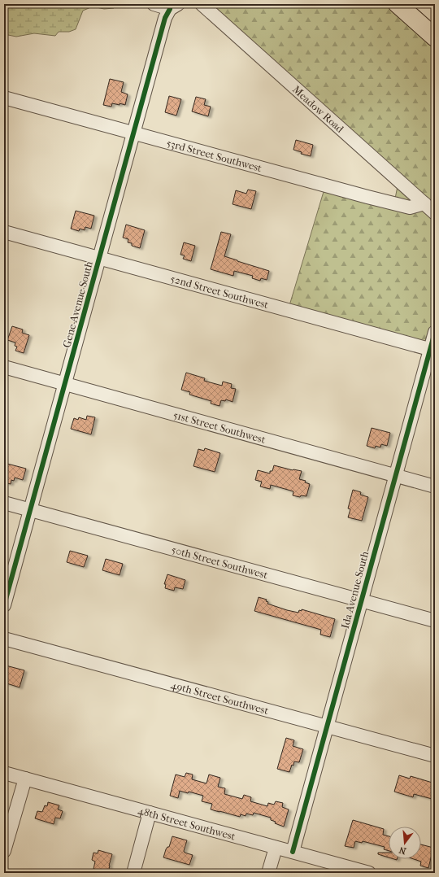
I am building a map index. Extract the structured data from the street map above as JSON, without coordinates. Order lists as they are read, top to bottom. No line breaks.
{"streets":{"street":["Meadow Road","53rd Street Southwest","52nd Street Southwest","Gene Avenue South","51st Street Southwest","50th Street Southwest","Ida Avenue South","49th Street Southwest","48th Street Southwest"]},"crossings":[["Meadow Road","53rd Street Southwest"],["53rd Street Southwest","Gene Avenue South"],["52nd Street Southwest","Gene Avenue South"],["52nd Street Southwest","Ida Avenue South"],["Gene Avenue South","51st Street Southwest"],["Gene Avenue South","50th Street Southwest"],["51st Street Southwest","Ida Avenue South"],["50th Street Southwest","Ida Avenue South"],["Ida Avenue South","49th Street Southwest"],["Ida Avenue South","48th Street Southwest"]],"north":"bottom"}
